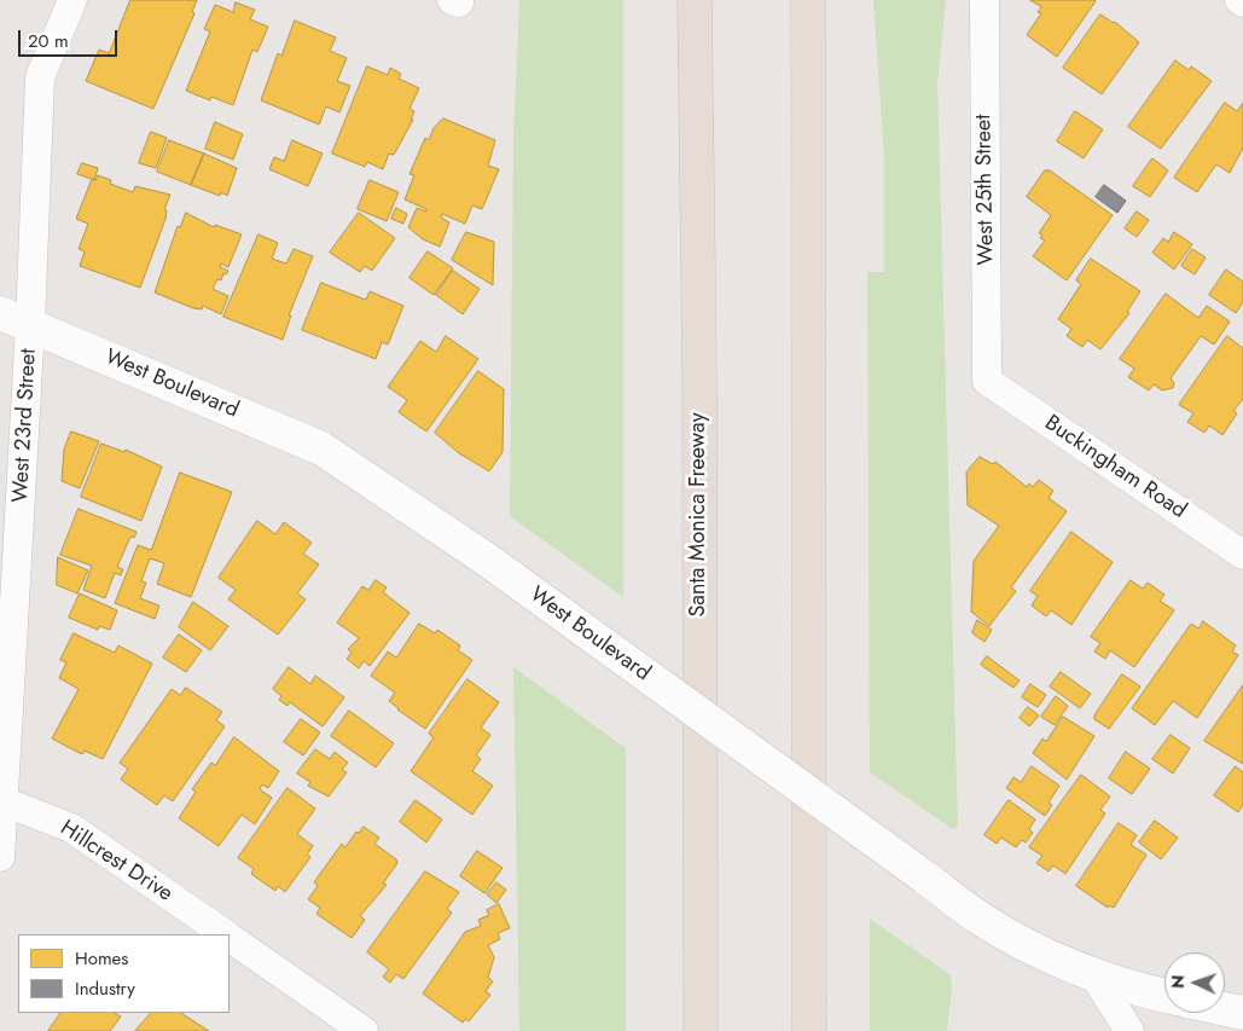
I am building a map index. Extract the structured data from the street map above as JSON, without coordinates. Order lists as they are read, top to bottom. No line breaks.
{"streets":{"highway":["Santa Monica Freeway"],"street":["West 25th Street","West Boulevard","West 23rd Street","Buckingham Road","Hillcrest Drive"]},"crossings":[["West 25th Street","Buckingham Road"],["West Boulevard","West 23rd Street"],["West 23rd Street","Hillcrest Drive"]],"legend":["Homes","Industry"],"scale_bar":"20 m","north":"left"}
